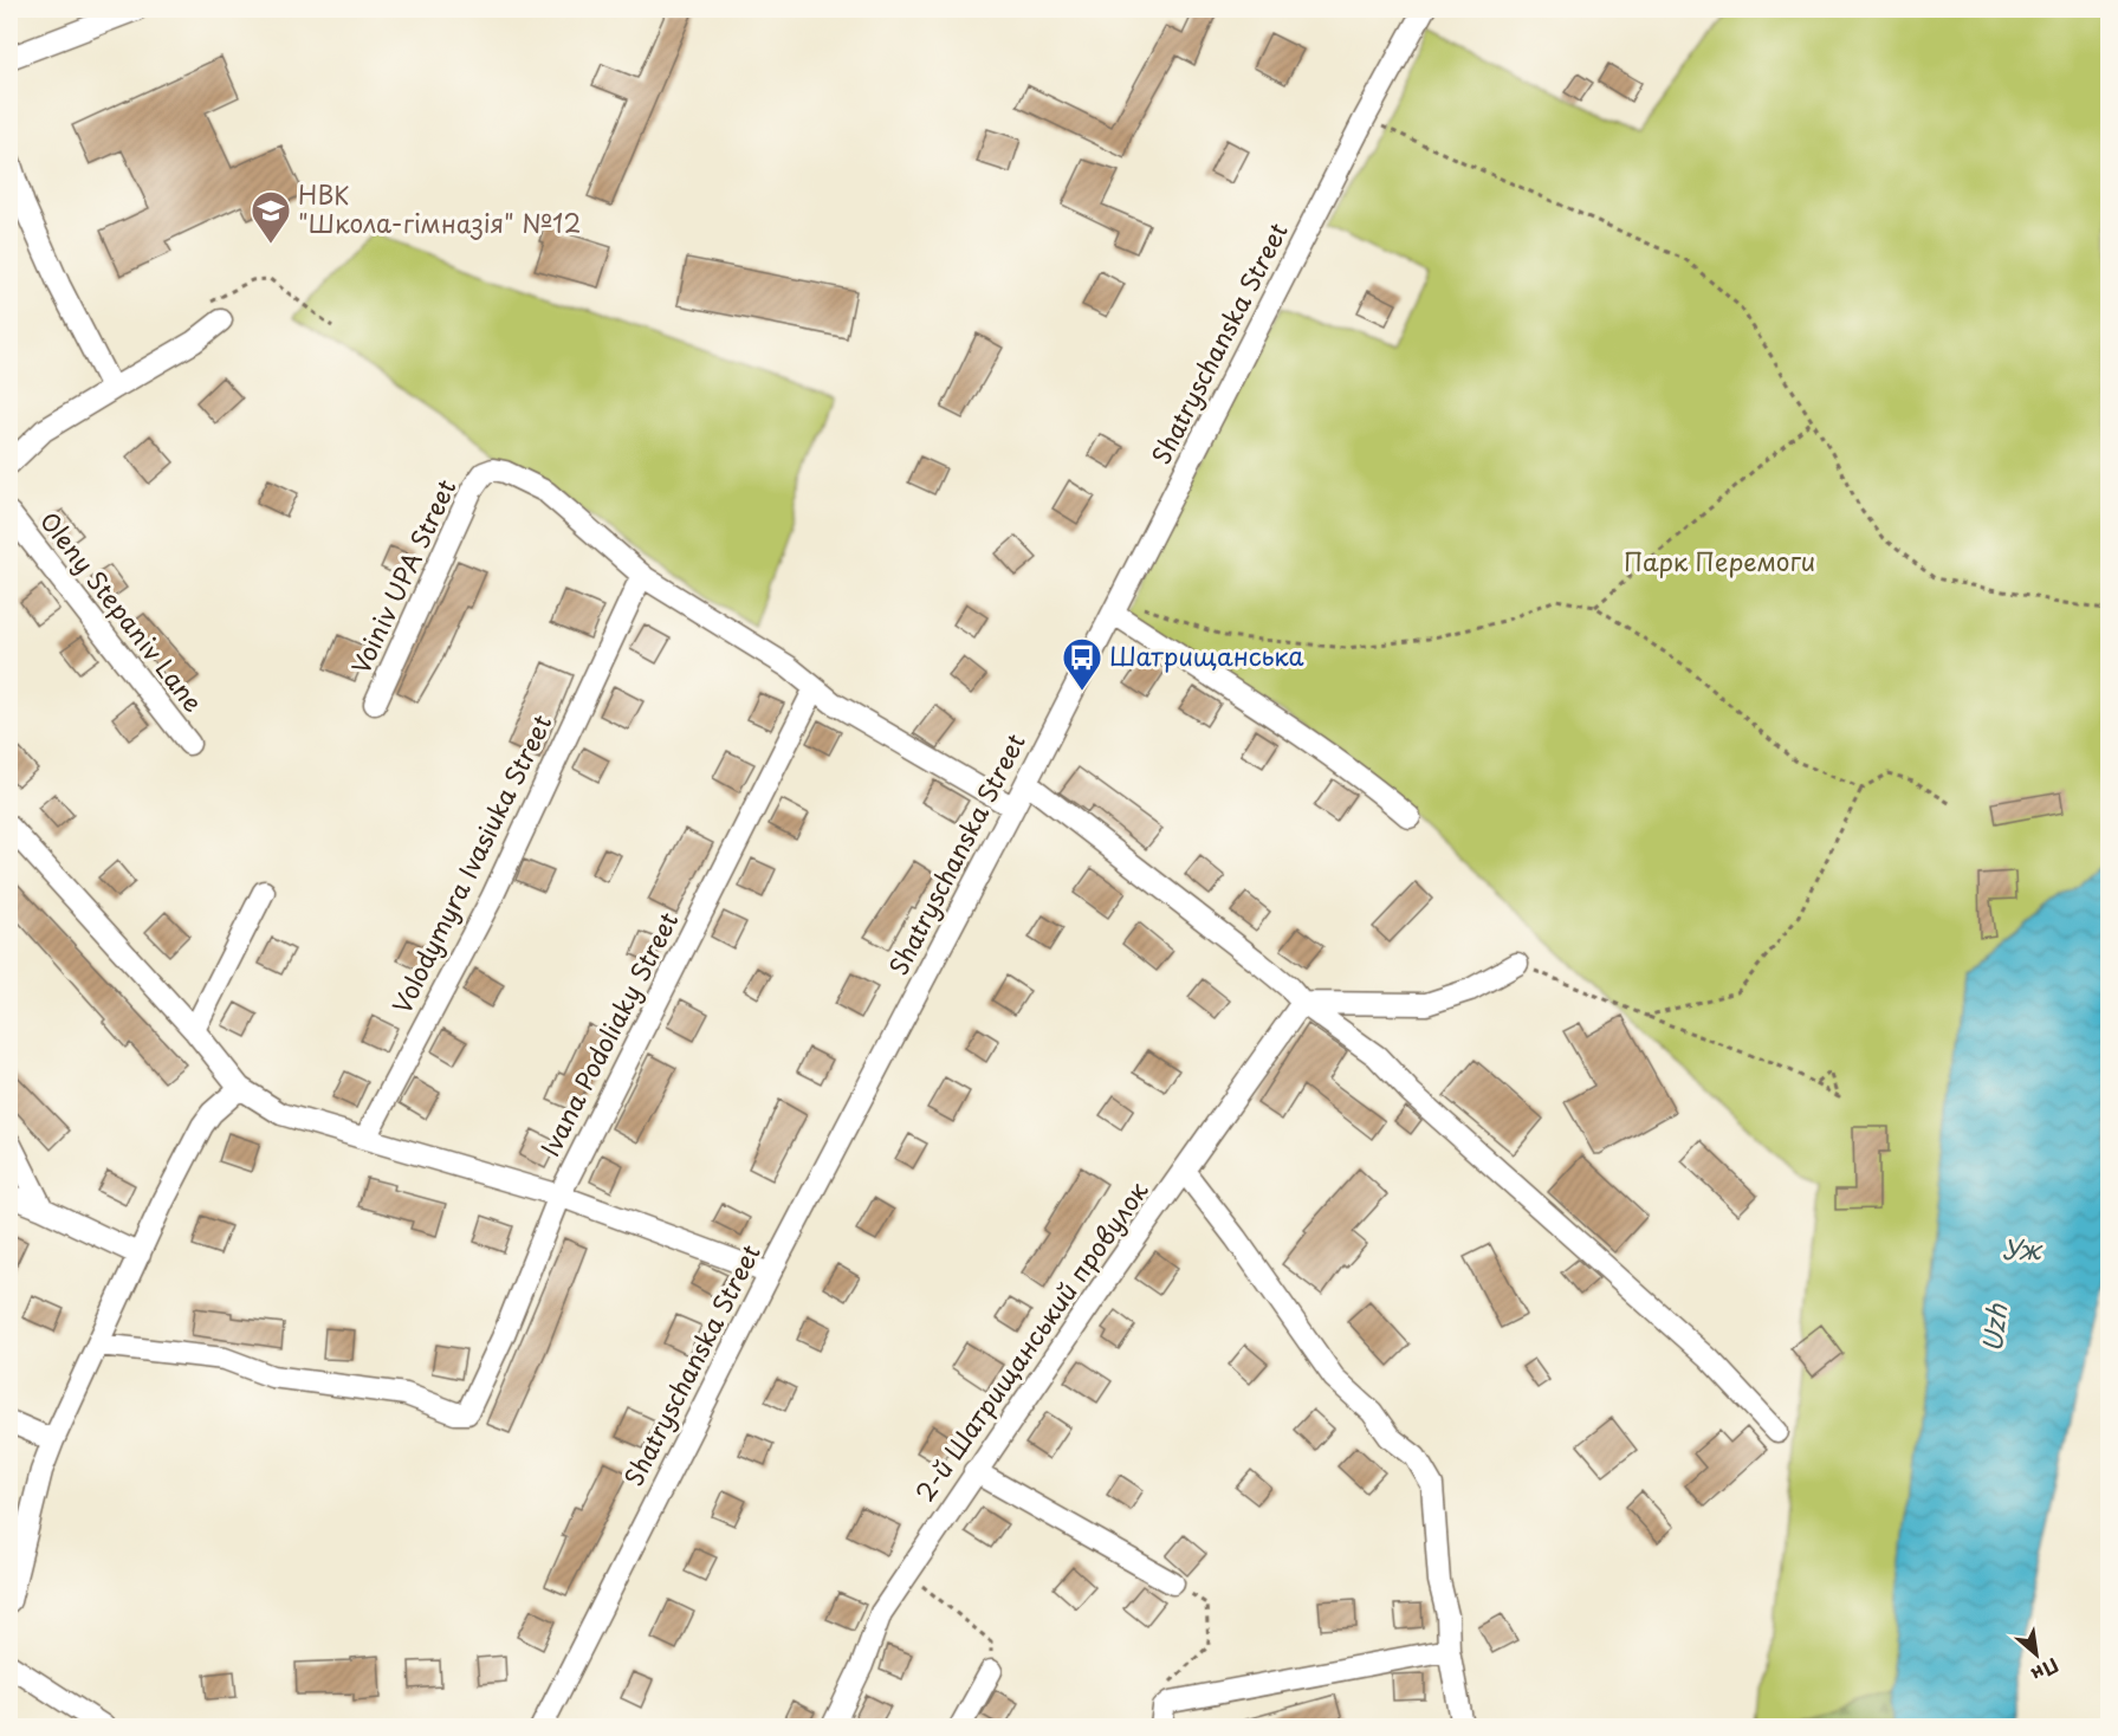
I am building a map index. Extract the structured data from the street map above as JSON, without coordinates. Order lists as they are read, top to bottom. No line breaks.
{"streets":{"street":["Shatryschanska Street","Voiniv UPA Street","Oleny Stepaniv Lane","Volodymyra Ivasiuka Street","Ivana Podoliaky Street","2-й Шатрищанський провулок"]},"crossings":[["Voiniv UPA Street","Volodymyra Ivasiuka Street"]],"water":["Уж","Uzh"],"parks":["Парк Перемоги"],"places":{"school or university":["НВК \"Школа-гімназія\" №12"],"bus stop":["Шатрищанська"]},"north":"bottom right"}
